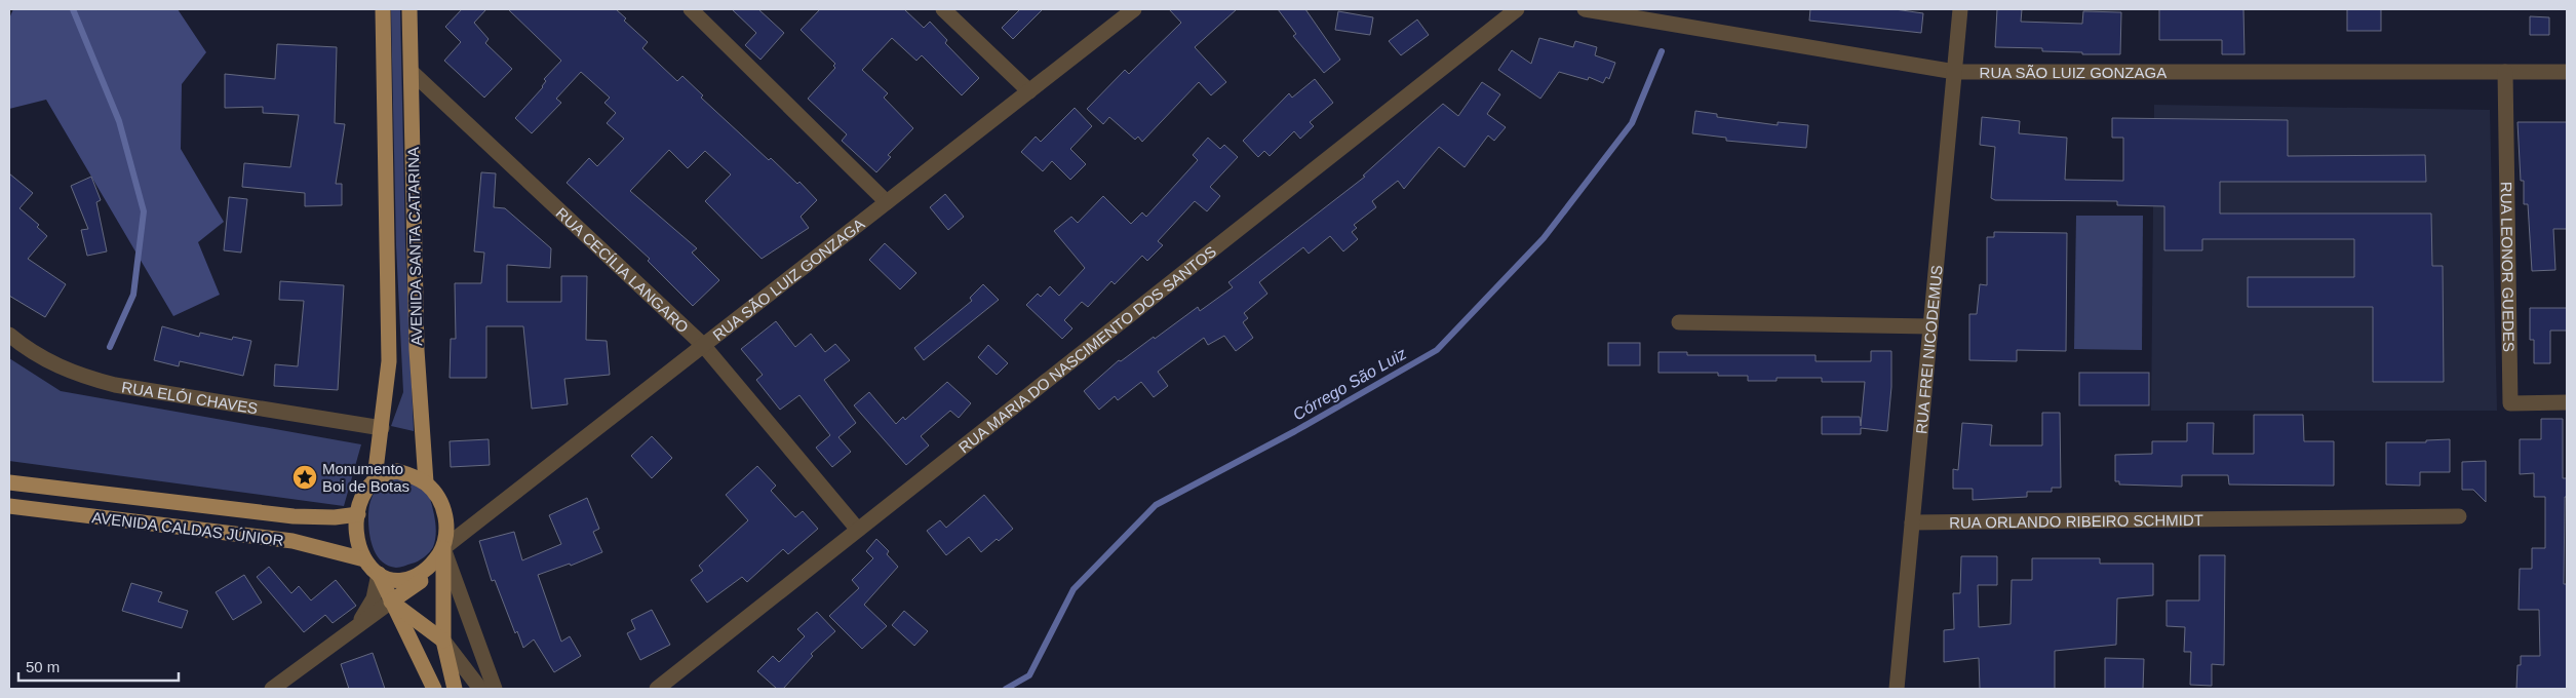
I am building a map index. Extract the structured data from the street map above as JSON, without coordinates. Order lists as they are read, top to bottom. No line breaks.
{"streets":{"main road":["AVENIDA SANTA CATARINA","AVENIDA CALDAS JÚNIOR"],"street":["RUA SÃO LUIZ GONZAGA","RUA LEONOR GUEDES","RUA CECÍLIA LANGARO","RUA MARIA DO NASCIMENTO DOS SANTOS","RUA FREI NICODEMUS","RUA ELÓI CHAVES","RUA ORLANDO RIBEIRO SCHMIDT"]},"crossings":[["RUA SÃO LUIZ GONZAGA","AVENIDA SANTA CATARINA"],["RUA SÃO LUIZ GONZAGA","RUA LEONOR GUEDES"],["RUA SÃO LUIZ GONZAGA","RUA CECÍLIA LANGARO"],["RUA SÃO LUIZ GONZAGA","RUA FREI NICODEMUS"],["RUA SÃO LUIZ GONZAGA","AVENIDA CALDAS JÚNIOR"],["AVENIDA SANTA CATARINA","RUA CECÍLIA LANGARO"],["AVENIDA SANTA CATARINA","RUA ELÓI CHAVES"],["AVENIDA SANTA CATARINA","AVENIDA CALDAS JÚNIOR"],["RUA CECÍLIA LANGARO","RUA MARIA DO NASCIMENTO DOS SANTOS"],["RUA FREI NICODEMUS","RUA ORLANDO RIBEIRO SCHMIDT"]],"water":["Córrego São Luiz"],"places":{"place":["Monumento Boi de Botas"]},"scale_bar":"50 m"}
